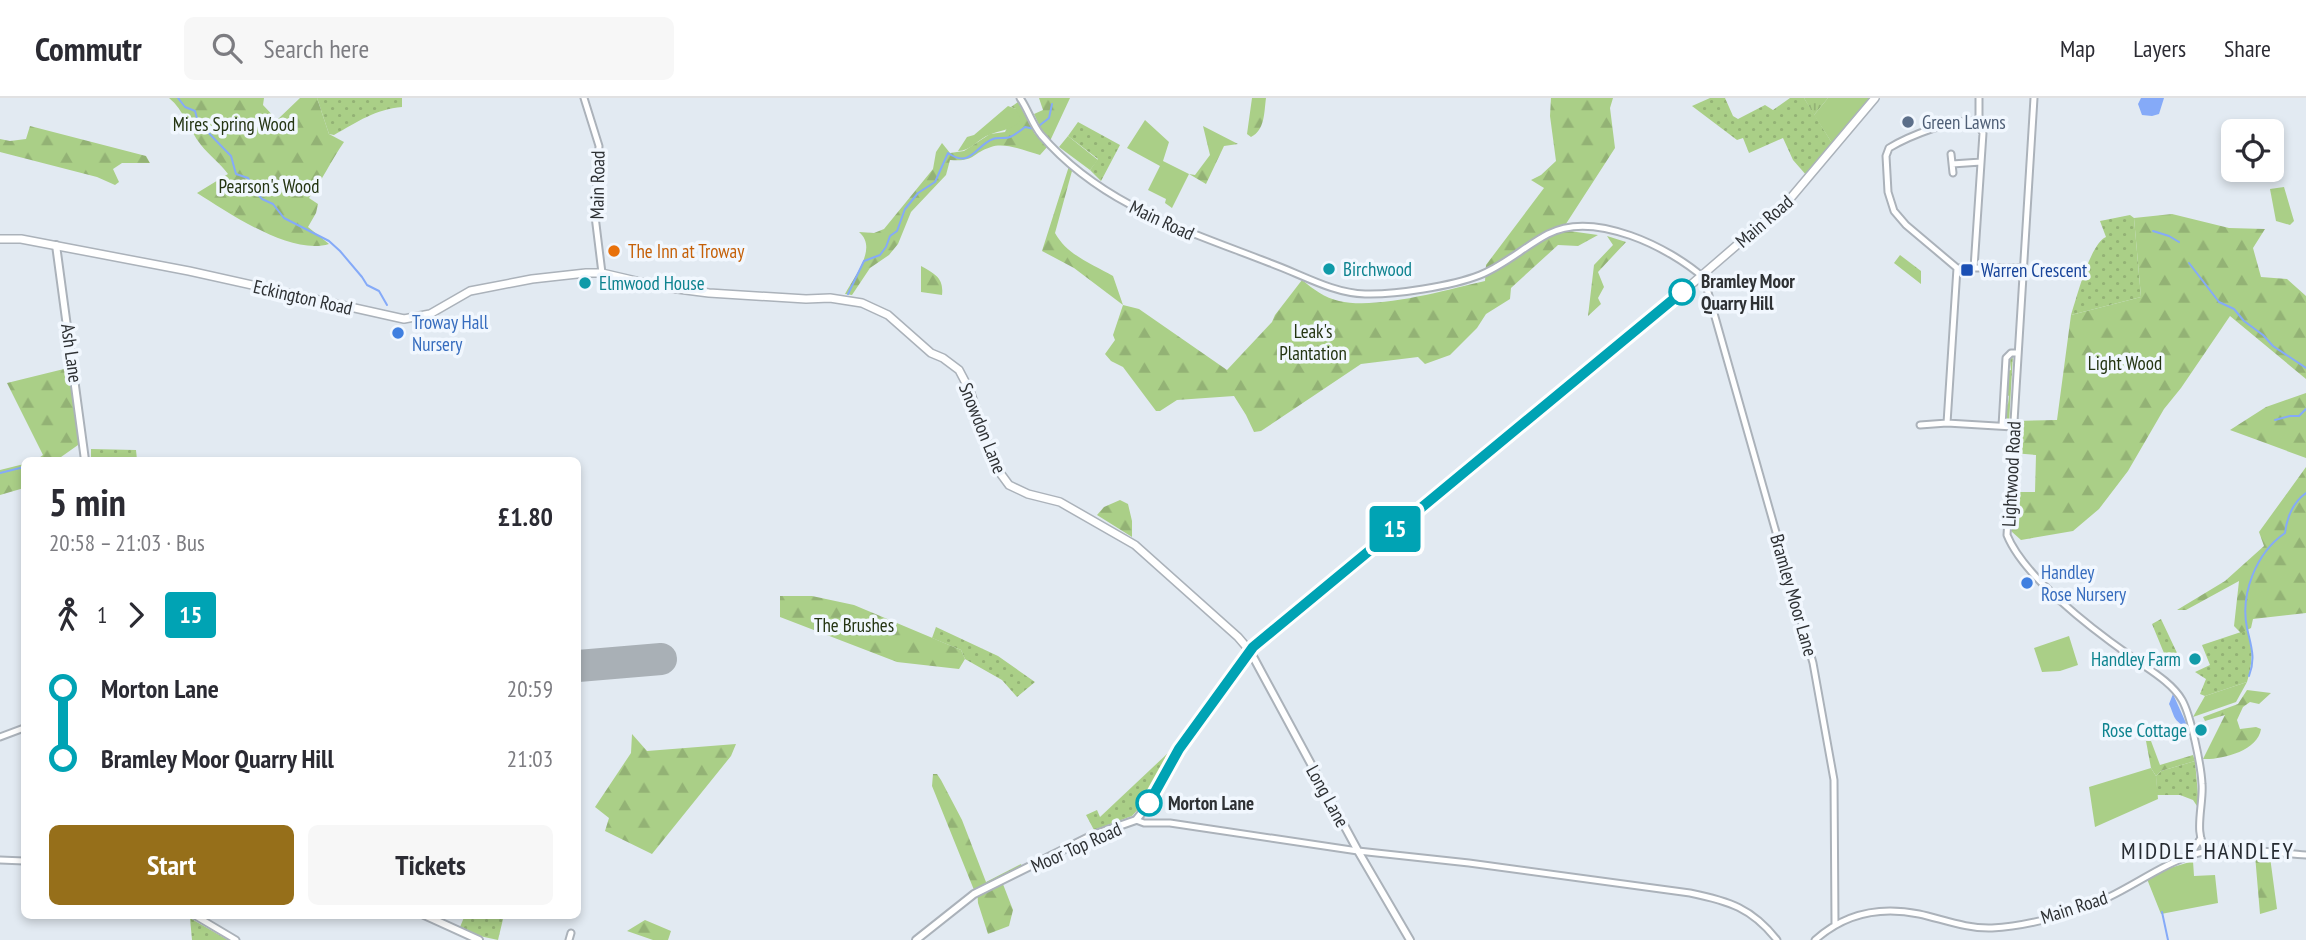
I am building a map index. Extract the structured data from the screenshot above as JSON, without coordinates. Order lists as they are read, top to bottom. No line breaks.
{"streets":{"main road":["Main Road","Eckington Road","Snowdon Lane"],"street":["Ash Lane","Lightwood Road","Bramley Moor Lane","Long Lane","Moor Top Road"]},"crossings":[["Main Road","Eckington Road"],["Main Road","Snowdon Lane"],["Main Road","Lightwood Road"],["Main Road","Bramley Moor Lane"],["Main Road","Long Lane"],["Main Road","Moor Top Road"],["Eckington Road","Ash Lane"],["Eckington Road","Snowdon Lane"],["Snowdon Lane","Long Lane"],["Snowdon Lane","Moor Top Road"],["Long Lane","Moor Top Road"]],"districts":["MIDDLE HANDLEY"],"parks":["Mires Spring Wood","Pearson's Wood","Leak's Plantation","Light Wood","The Brushes"],"places":{"other":["Green Lawns","The Inn at Troway","Birchwood","Elmwood House","Bramley Moor Quarry Hill","Troway Hall Nursery","Handley Rose Nursery","Handley Farm","Rose Cottage","Morton Lane"],"transit":["Warren Crescent"]},"lines":["bus line 15"],"page":{"header":"Commutr","search":"Search here","nav":["Map","Layers","Share"],"on_map":"15","heading":["5 min","20:58 – 21:03 · Bus","£1.80"],"legs":["1","15"],"list":[{"name":"Morton Lane","value":"20:59"},{"name":"Bramley Moor Quarry Hill","value":"21:03"}],"buttons":["Start","Tickets"]}}
